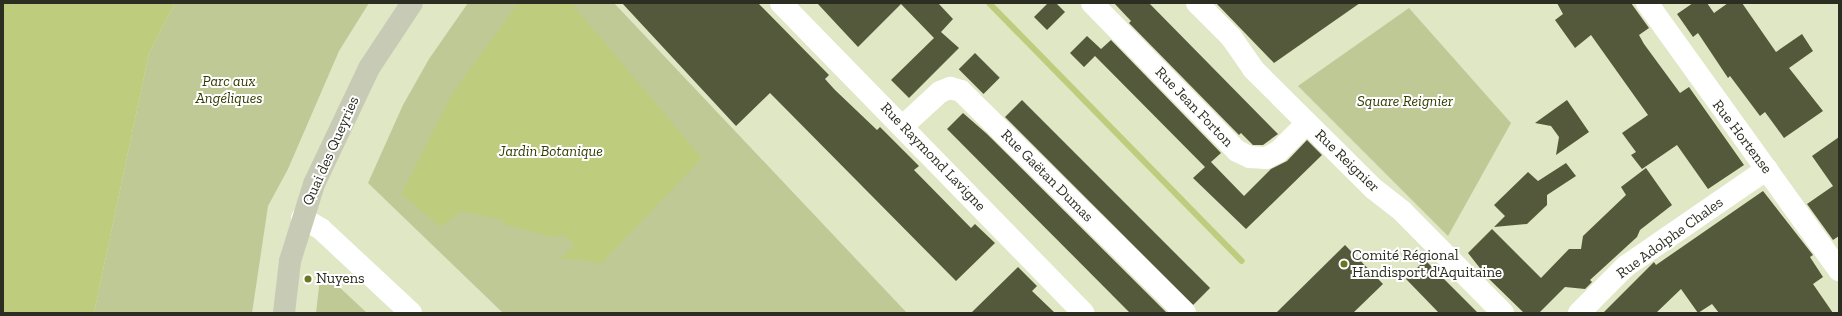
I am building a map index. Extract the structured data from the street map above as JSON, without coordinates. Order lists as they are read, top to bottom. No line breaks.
{"streets":{"main road":["Quai des Queyries"],"street":["Rue Jean Forton","Rue Hortense","Rue Raymond Lavigne","Rue Reignier","Rue Gaëtan Dumas","Rue Adolphe Chales"]},"crossings":[["Rue Jean Forton","Rue Reignier"],["Rue Hortense","Rue Adolphe Chales"],["Rue Raymond Lavigne","Rue Gaëtan Dumas"]],"parks":["Parc aux Angéliques","Square Reignier","Jardin Botanique"],"places":["Comité Régional Handisport d'Aquitaine","Nuyens"]}
